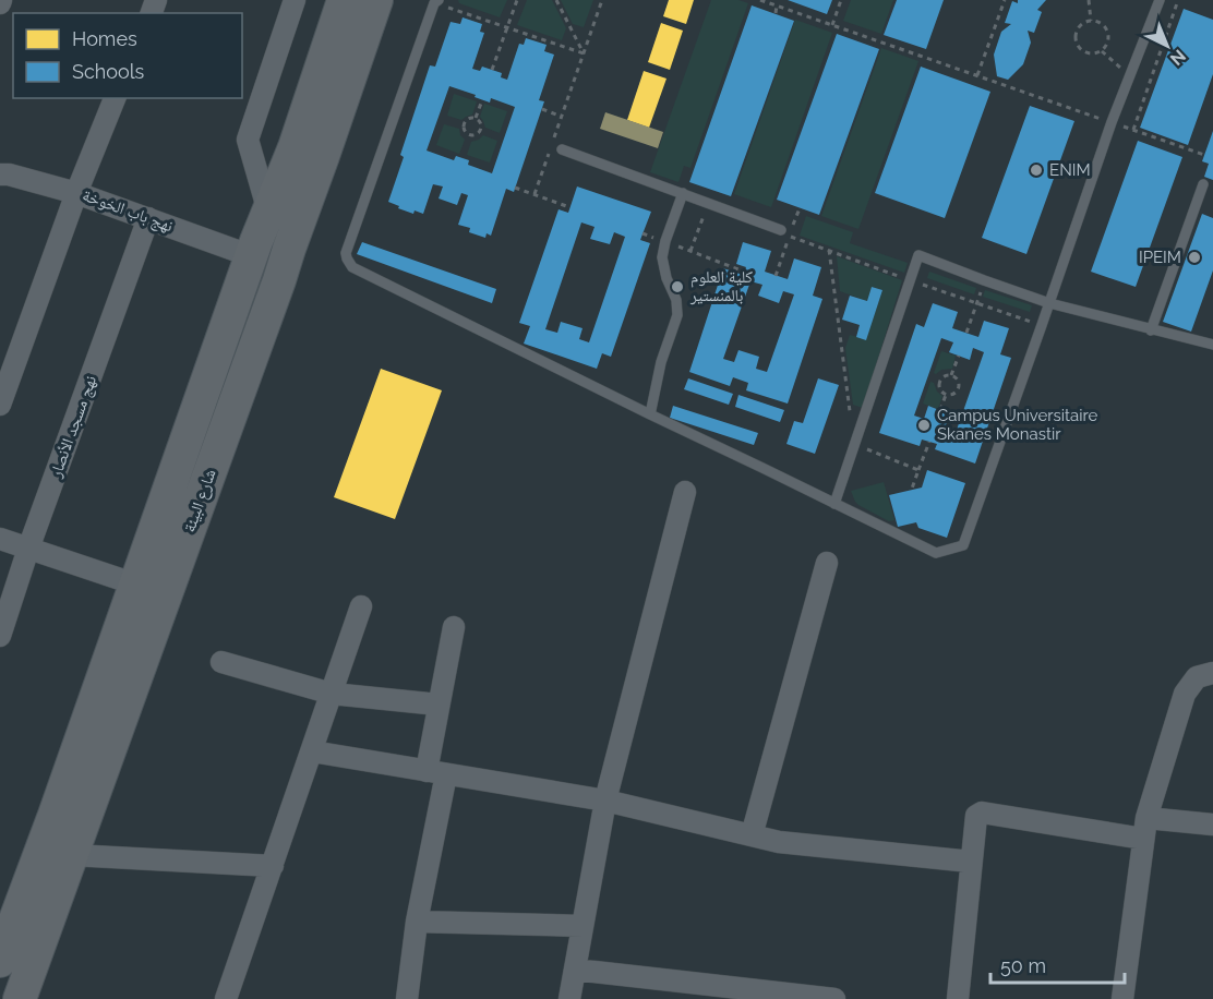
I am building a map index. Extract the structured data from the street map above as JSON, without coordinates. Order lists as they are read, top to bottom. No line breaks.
{"streets":{"main road":["شارع البيئة"],"street":["نهج باب الخوخة","نهج مسجد الأنصار"]},"crossings":[["نهج باب الخوخة","نهج مسجد الأنصار"],["نهج باب الخوخة","شارع البيئة"]],"places":["ENIM","IPEIM","كلية العلوم بالمنستير","Campus Universitaire Skanes Monastir"],"legend":["Homes","Schools"],"scale_bar":"50 m","north":"bottom right"}
